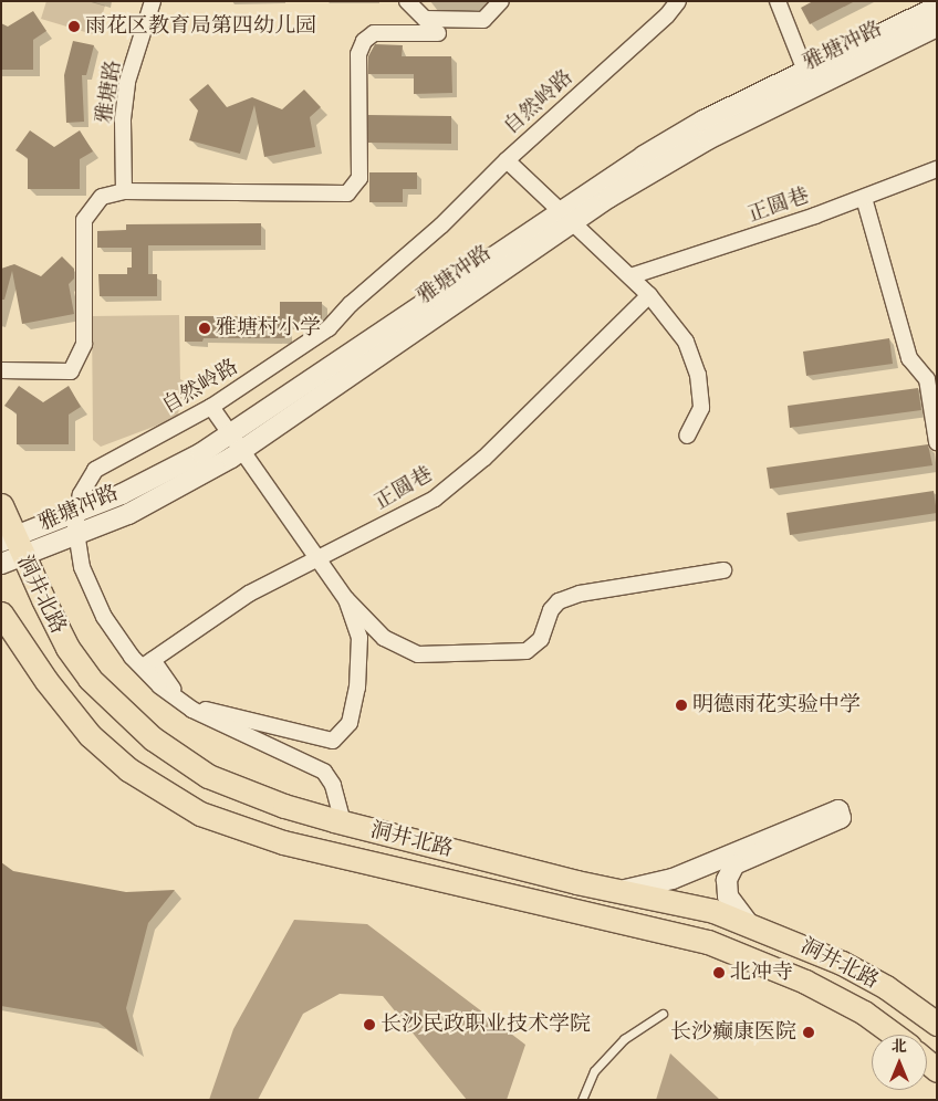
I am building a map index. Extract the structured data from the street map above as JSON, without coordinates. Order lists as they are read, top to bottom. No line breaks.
{"streets":{"main road":["洞井北路"],"street":["雅塘冲路","雅塘路","自然岭路","正圆巷"]},"crossings":[["雅塘冲路","自然岭路"],["雅塘冲路","洞井北路"],["自然岭路","正圆巷"],["自然岭路","洞井北路"]],"places":["雨花区教育局第四幼儿园","雅塘村小学","明德雨花实验中学","北冲寺","长沙民政职业技术学院","长沙癫康医院"],"north":"top"}
